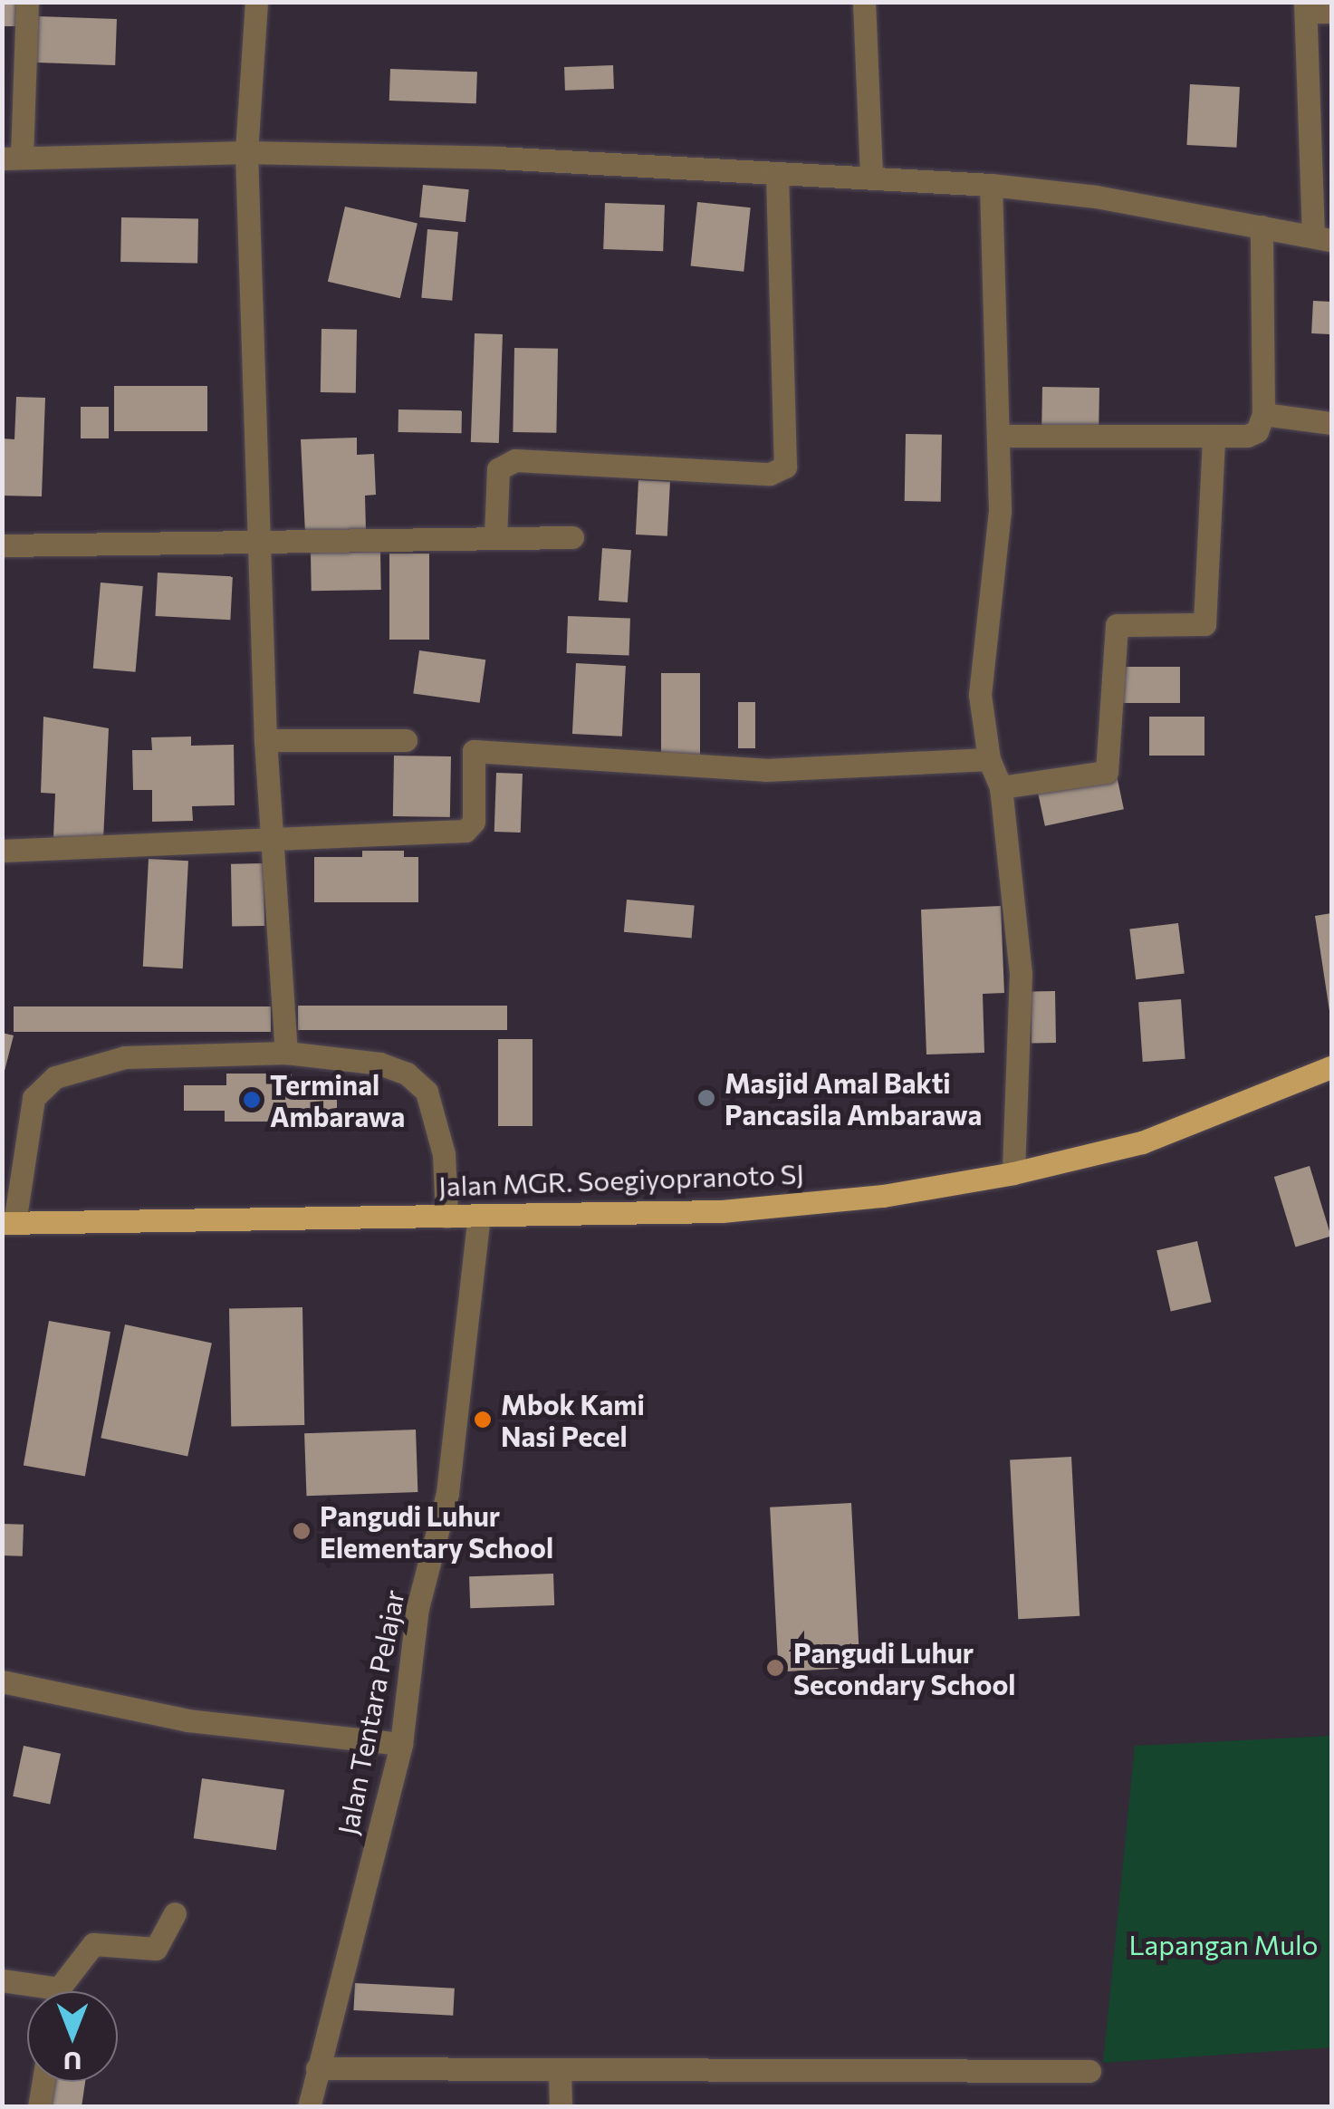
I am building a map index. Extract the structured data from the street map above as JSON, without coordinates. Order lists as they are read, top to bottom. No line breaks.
{"streets":{"main road":["Jalan MGR. Soegiyopranoto SJ"],"street":["Jalan Tentara Pelajar"]},"crossings":[["Jalan MGR. Soegiyopranoto SJ","Jalan Tentara Pelajar"]],"parks":["Lapangan Mulo"],"places":["Masjid Amal Bakti Pancasila Ambarawa","Terminal Ambarawa","Mbok Kami Nasi Pecel","Pangudi Luhur Elementary School","Pangudi Luhur Secondary School"],"north":"bottom"}
